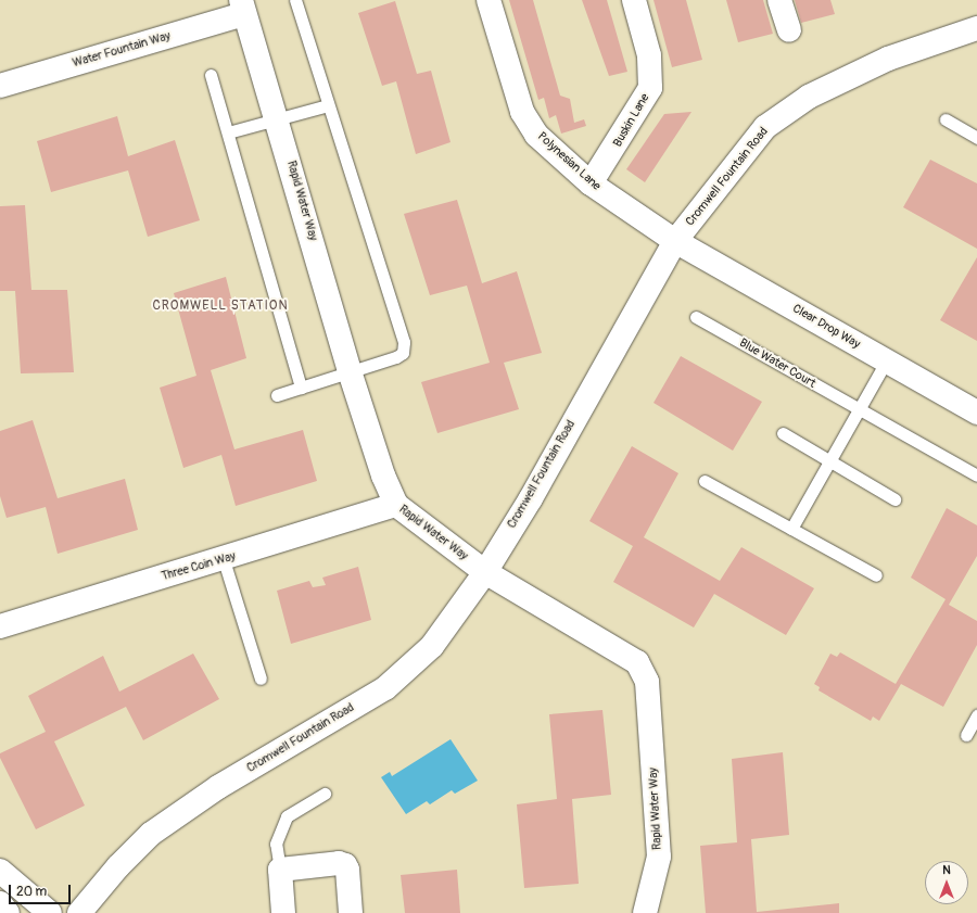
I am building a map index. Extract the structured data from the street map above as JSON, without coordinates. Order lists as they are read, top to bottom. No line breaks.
{"streets":{"street":["Water Fountain Way","Buskin Lane","Polynesian Lane","Cromwell Fountain Road","Rapid Water Way","Clear Drop Way","Three Coin Way"],"lane":["Blue Water Court"]},"crossings":[["Water Fountain Way","Rapid Water Way"],["Buskin Lane","Polynesian Lane"],["Polynesian Lane","Cromwell Fountain Road"],["Polynesian Lane","Clear Drop Way"],["Cromwell Fountain Road","Rapid Water Way"],["Cromwell Fountain Road","Clear Drop Way"],["Rapid Water Way","Three Coin Way"]],"districts":["CROMWELL STATION"],"scale_bar":"20 m","north":"top"}
